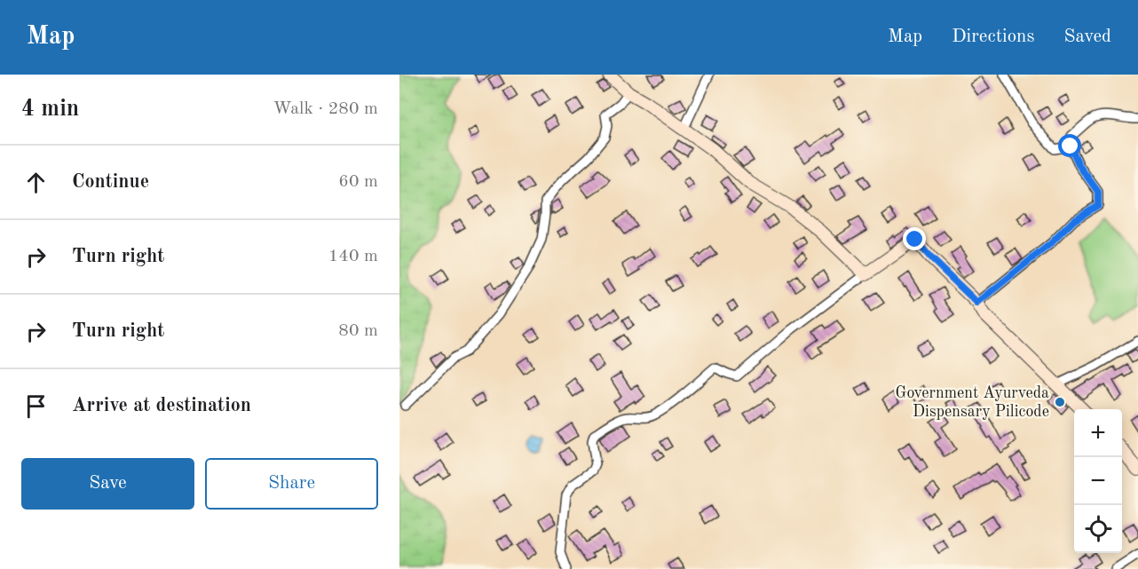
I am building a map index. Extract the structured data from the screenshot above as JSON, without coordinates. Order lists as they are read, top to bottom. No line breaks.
{"places":["Government Ayurveda Dispensary Pilicode"],"page":{"header":"Map","nav":["Map","Directions","Saved"],"heading":["4 min","Walk · 280 m"],"list":[["Continue","60 m"],["Turn right","140 m"],["Turn right","80 m"],"Arrive at destination"],"map_buttons":["+","−"],"buttons":["Save","Share"]}}
